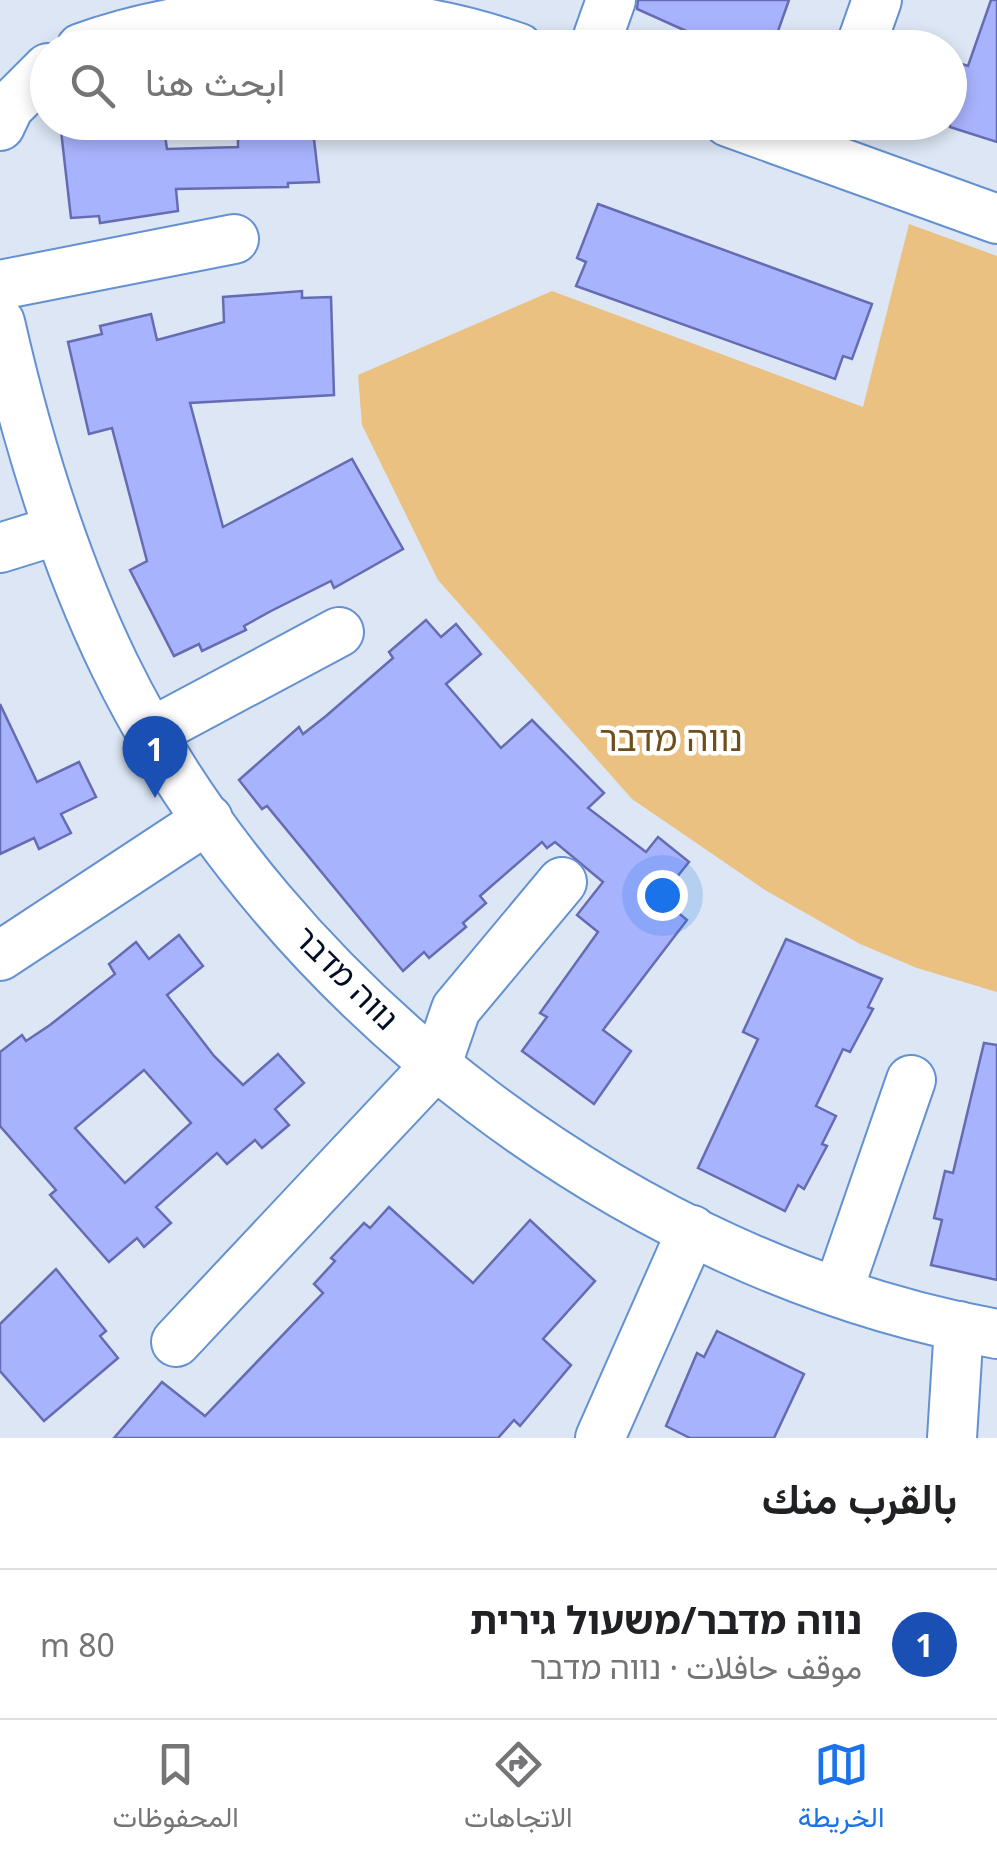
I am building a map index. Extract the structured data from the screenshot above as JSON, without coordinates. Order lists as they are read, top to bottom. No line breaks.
{"streets":{"street":["נווה מדבר"]},"districts":["נווה מדבר"],"page":{"search":"ابحث هنا","pins":"1","heading":"بالقرب منك","list":[{"mark":"1","name":"נווה מדבר/משעול גירית","note":"موقف حافلات · נווה מדבר","value":"80 m"}],"nav":["الخريطة","الاتجاهات","المحفوظات"]}}
